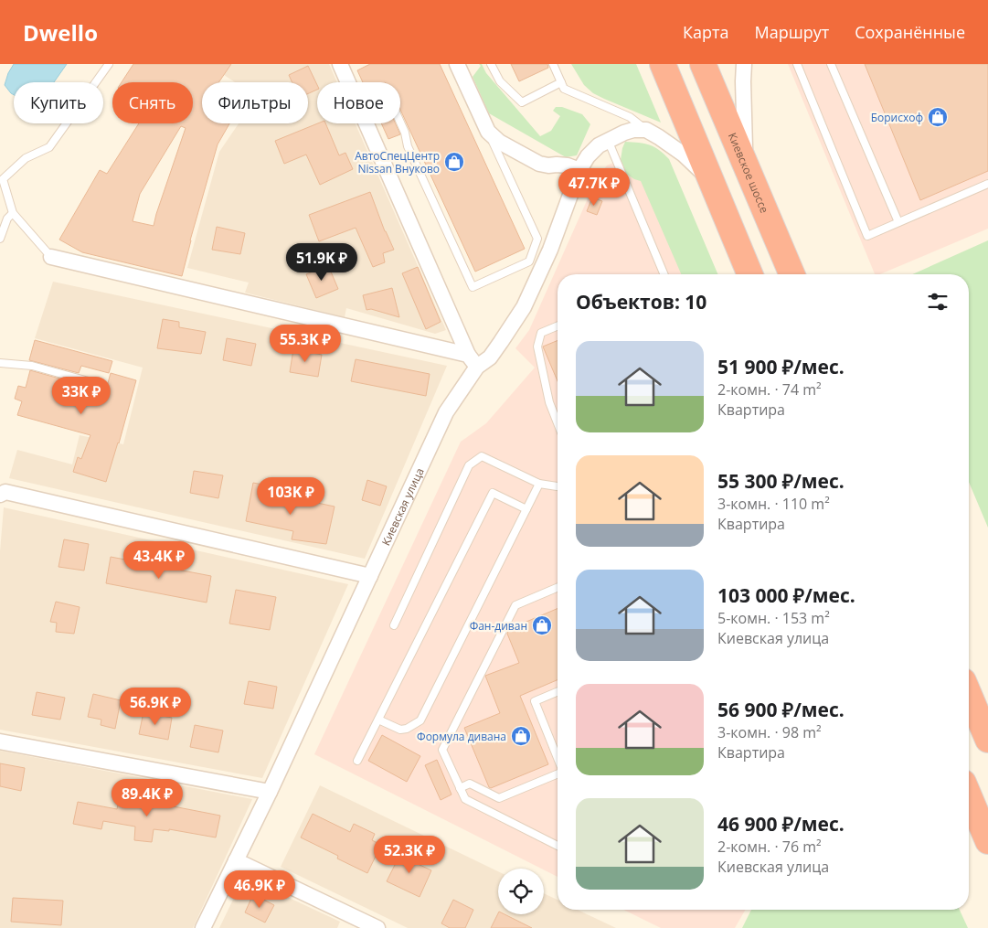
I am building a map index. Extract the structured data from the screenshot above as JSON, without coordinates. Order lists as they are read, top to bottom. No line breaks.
{"streets":{"highway":["Киевское шоссе"],"street":["Киевская улица"]},"places":{"shop":["Борисхоф","АвтоСпецЦентр Nissan Внуково","Фан-диван","Формула дивана"]},"page":{"header":"Dwello","nav":["Карта","Маршрут","Сохранённые"],"chip":["Купить","Снять","Фильтры","Новое"],"price":["47.7K ₽","51.9K ₽","55.3K ₽","33K ₽","103K ₽","43.4K ₽","56.9K ₽","89.4K ₽","52.3K ₽","46.9K ₽"],"heading":"Объектов: 10","list":[{"name":"51 900 ₽/мес.","note":"2-комн. · 74 m² · Квартира"},{"name":"55 300 ₽/мес.","note":"3-комн. · 110 m² · Квартира"},{"name":"103 000 ₽/мес.","note":"5-комн. · 153 m² · Киевская улица"},{"name":"56 900 ₽/мес.","note":"3-комн. · 98 m² · Квартира"},{"name":"46 900 ₽/мес.","note":"2-комн. · 76 m² · Киевская улица"}]}}
